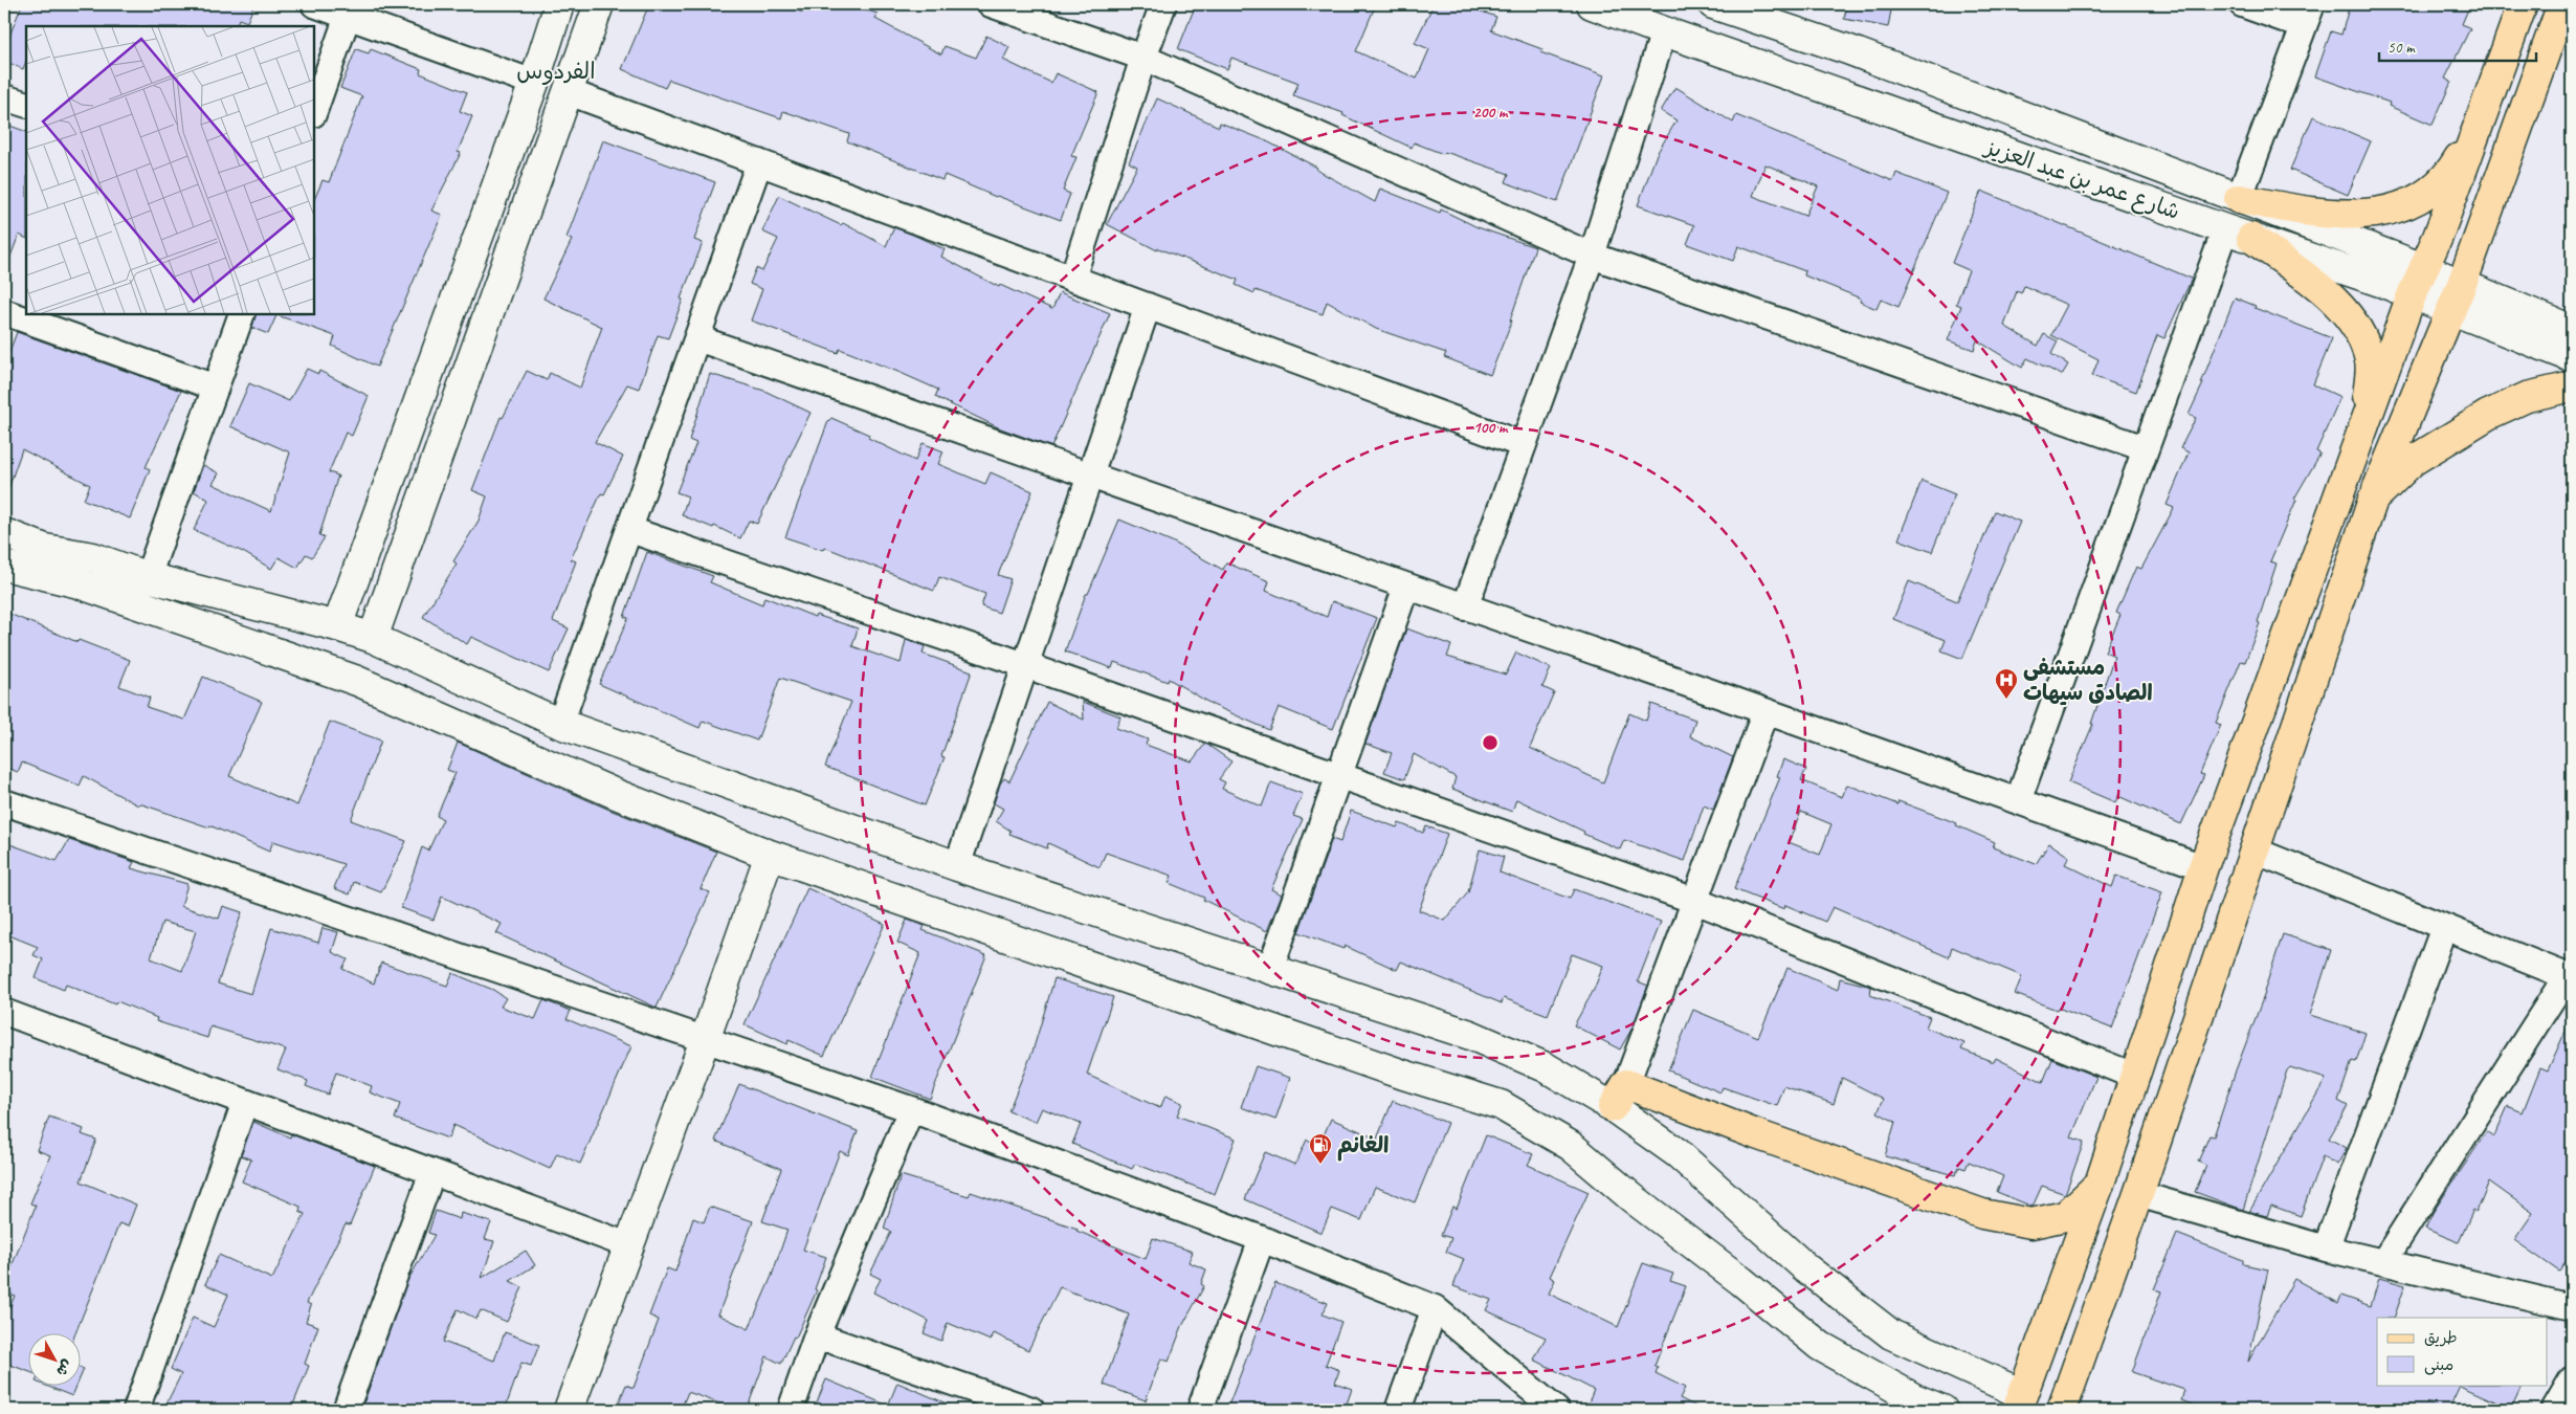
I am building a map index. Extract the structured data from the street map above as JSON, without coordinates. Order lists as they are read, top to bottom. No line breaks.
{"streets":{"street":["شارع عمر بن عبد العزيز"]},"districts":["الفردوس"],"places":{"hospital":["مستشفى الصادق سيهات"],"fuel station":["الغانم"]},"legend":["طريق","مبنى"],"scale_bar":"50 m","north":"bottom right","rings":["200 m","100 m"]}
